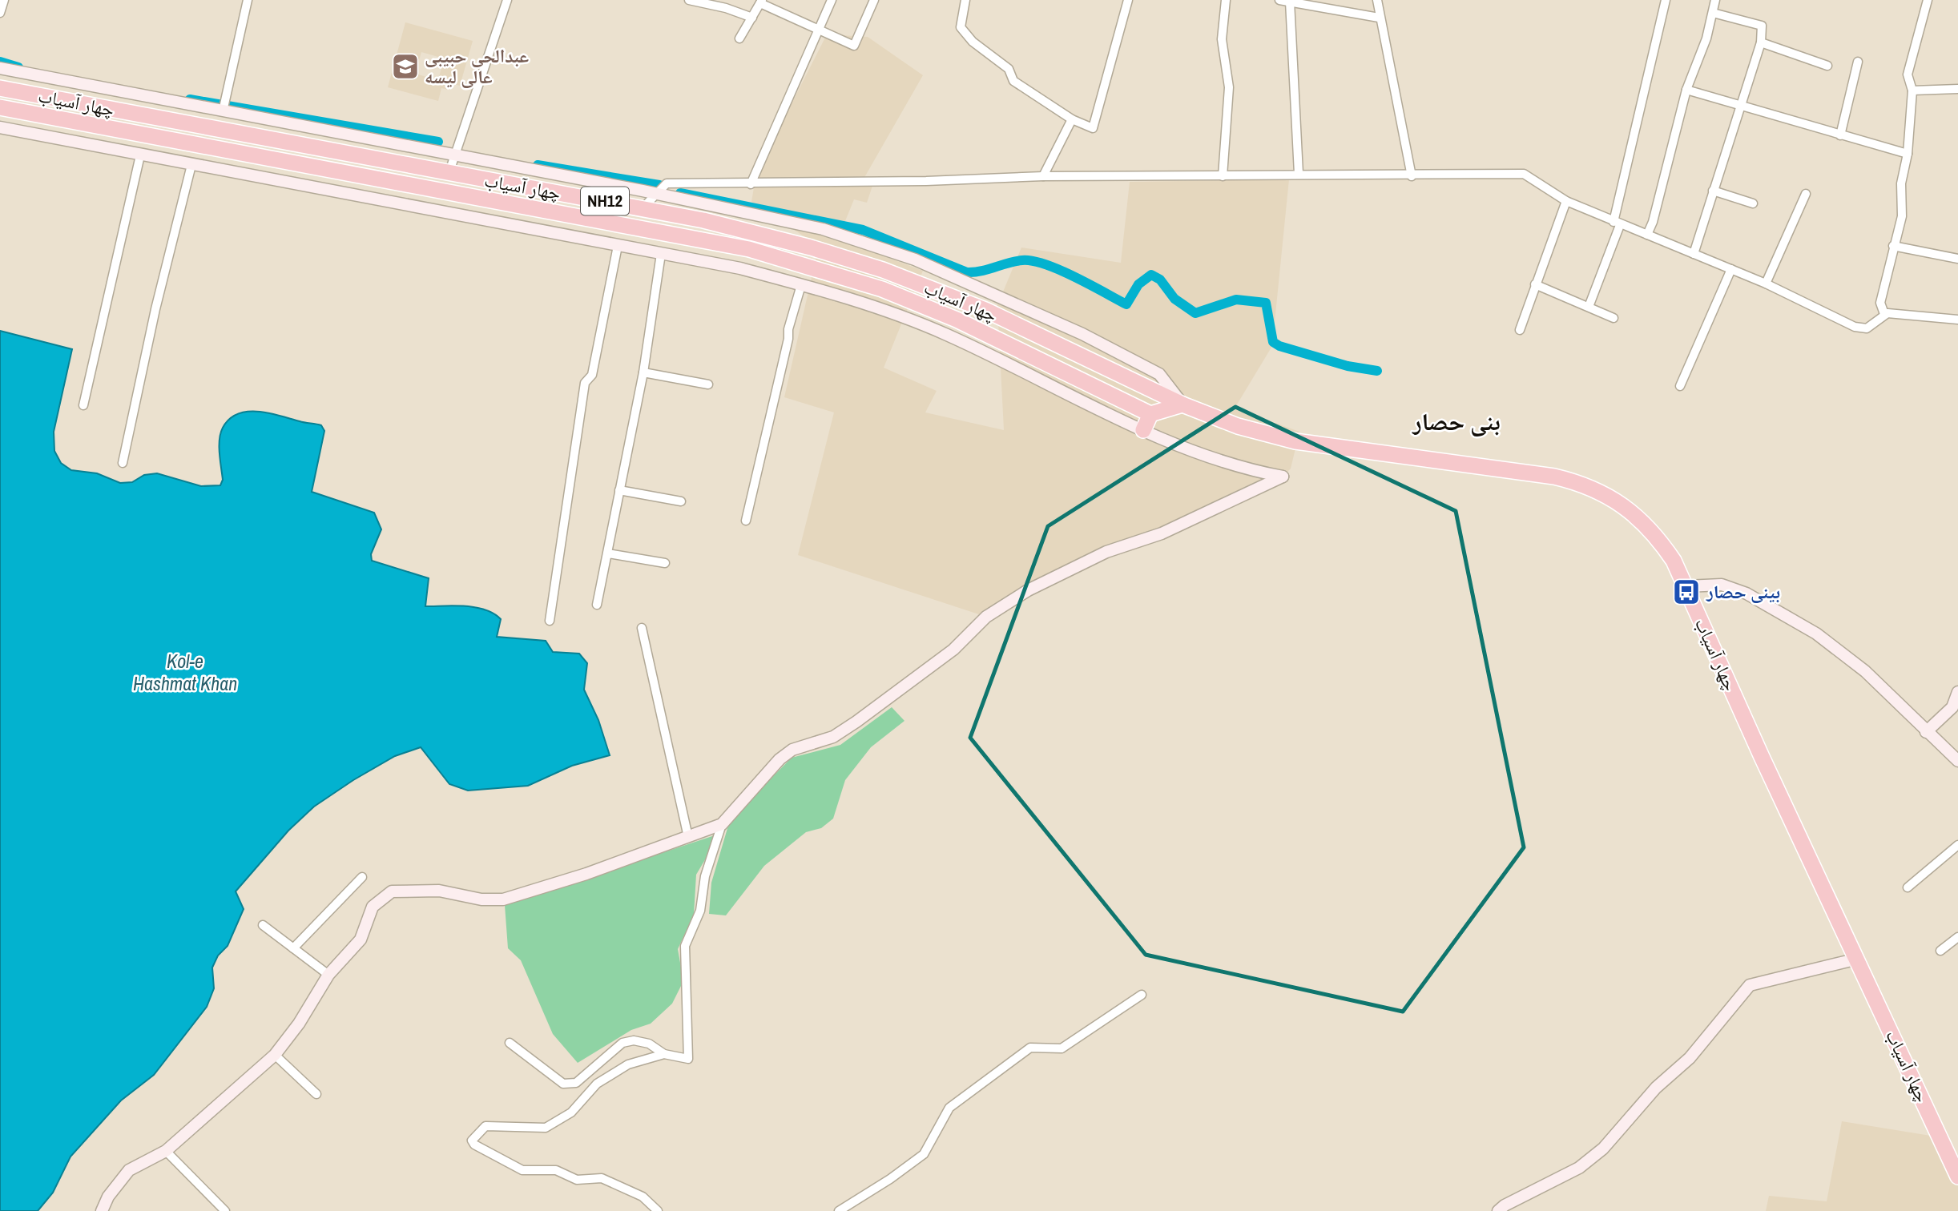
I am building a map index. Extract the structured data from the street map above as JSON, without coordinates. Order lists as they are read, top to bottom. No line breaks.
{"streets":{"highway":["چهار آسیاب","NH12"]},"districts":["بنی حصار"],"water":["Kol-e Hashmat Khan"],"places":{"school or university":["عبدالحی حبیبی عالی لیسه"],"bus stop":["بینی حصار"]}}
